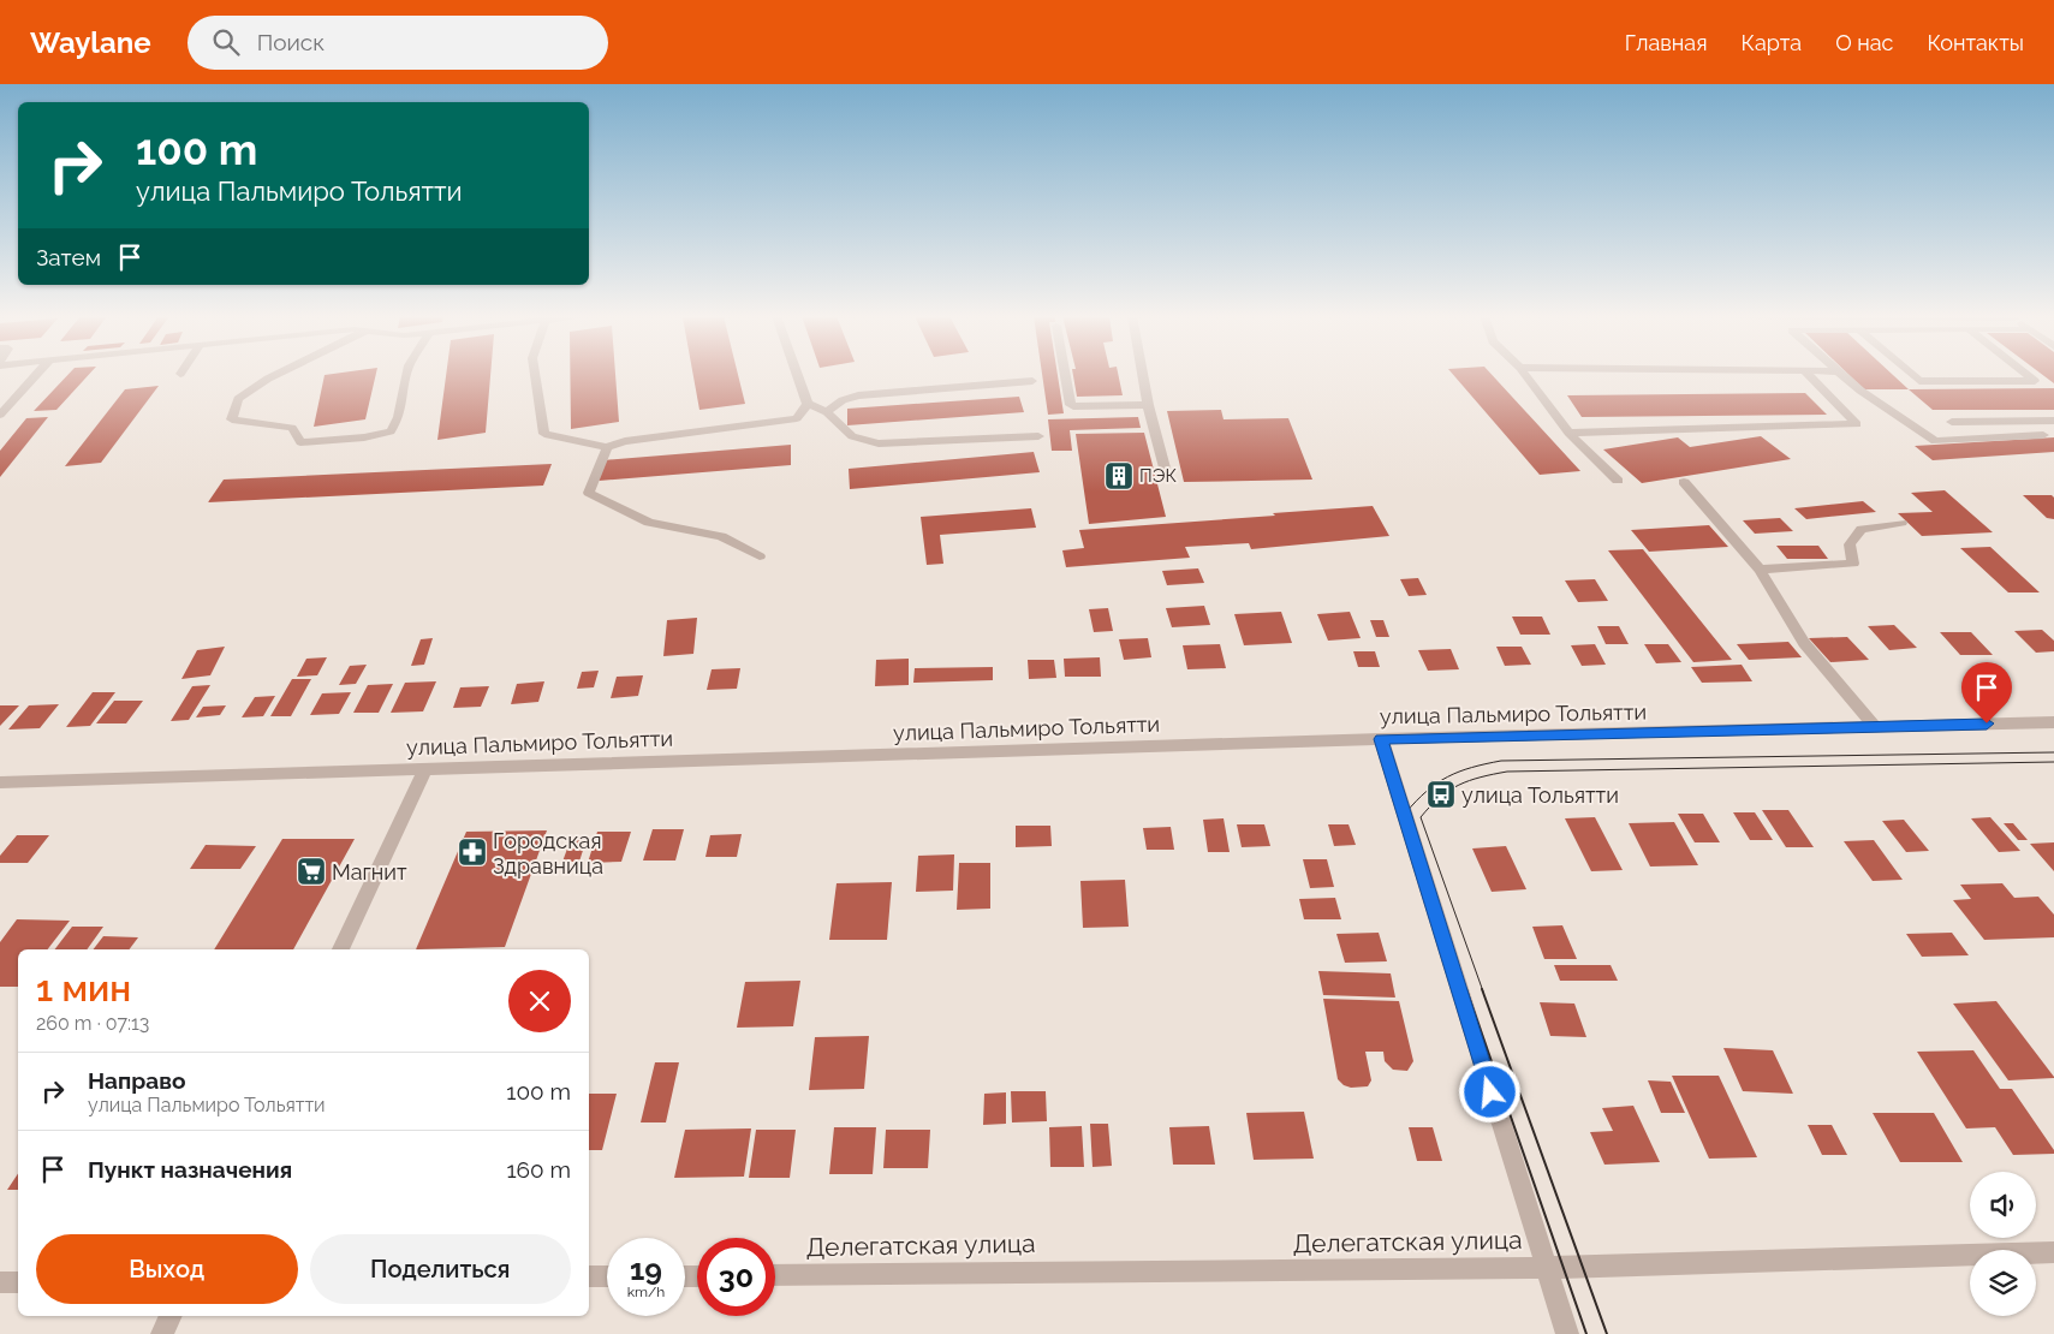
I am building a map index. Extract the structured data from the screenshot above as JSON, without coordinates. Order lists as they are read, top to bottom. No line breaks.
{"streets":{"street":["улица Пальмиро Тольятти","Делегатская улица"]},"places":{"building":["ПЭК"],"bus stop":["улица Тольятти"],"pharmacy":["Городская Здравница"],"supermarket":["Магнит"]},"page":{"header":"Waylane","search":"Поиск","nav":["Главная","Карта","О нас","Контакты"],"turn":["100 m","улица Пальмиро Тольятти"],"then":"Затем","heading":["1 мин","260 m · 07:13"],"list":[{"name":"Направо","note":"улица Пальмиро Тольятти","value":"100 m"},{"name":"Пункт назначения","value":"160 m"}],"buttons":["Выход","Поделиться"],"speed":"19 km/h","limit":"30"}}
